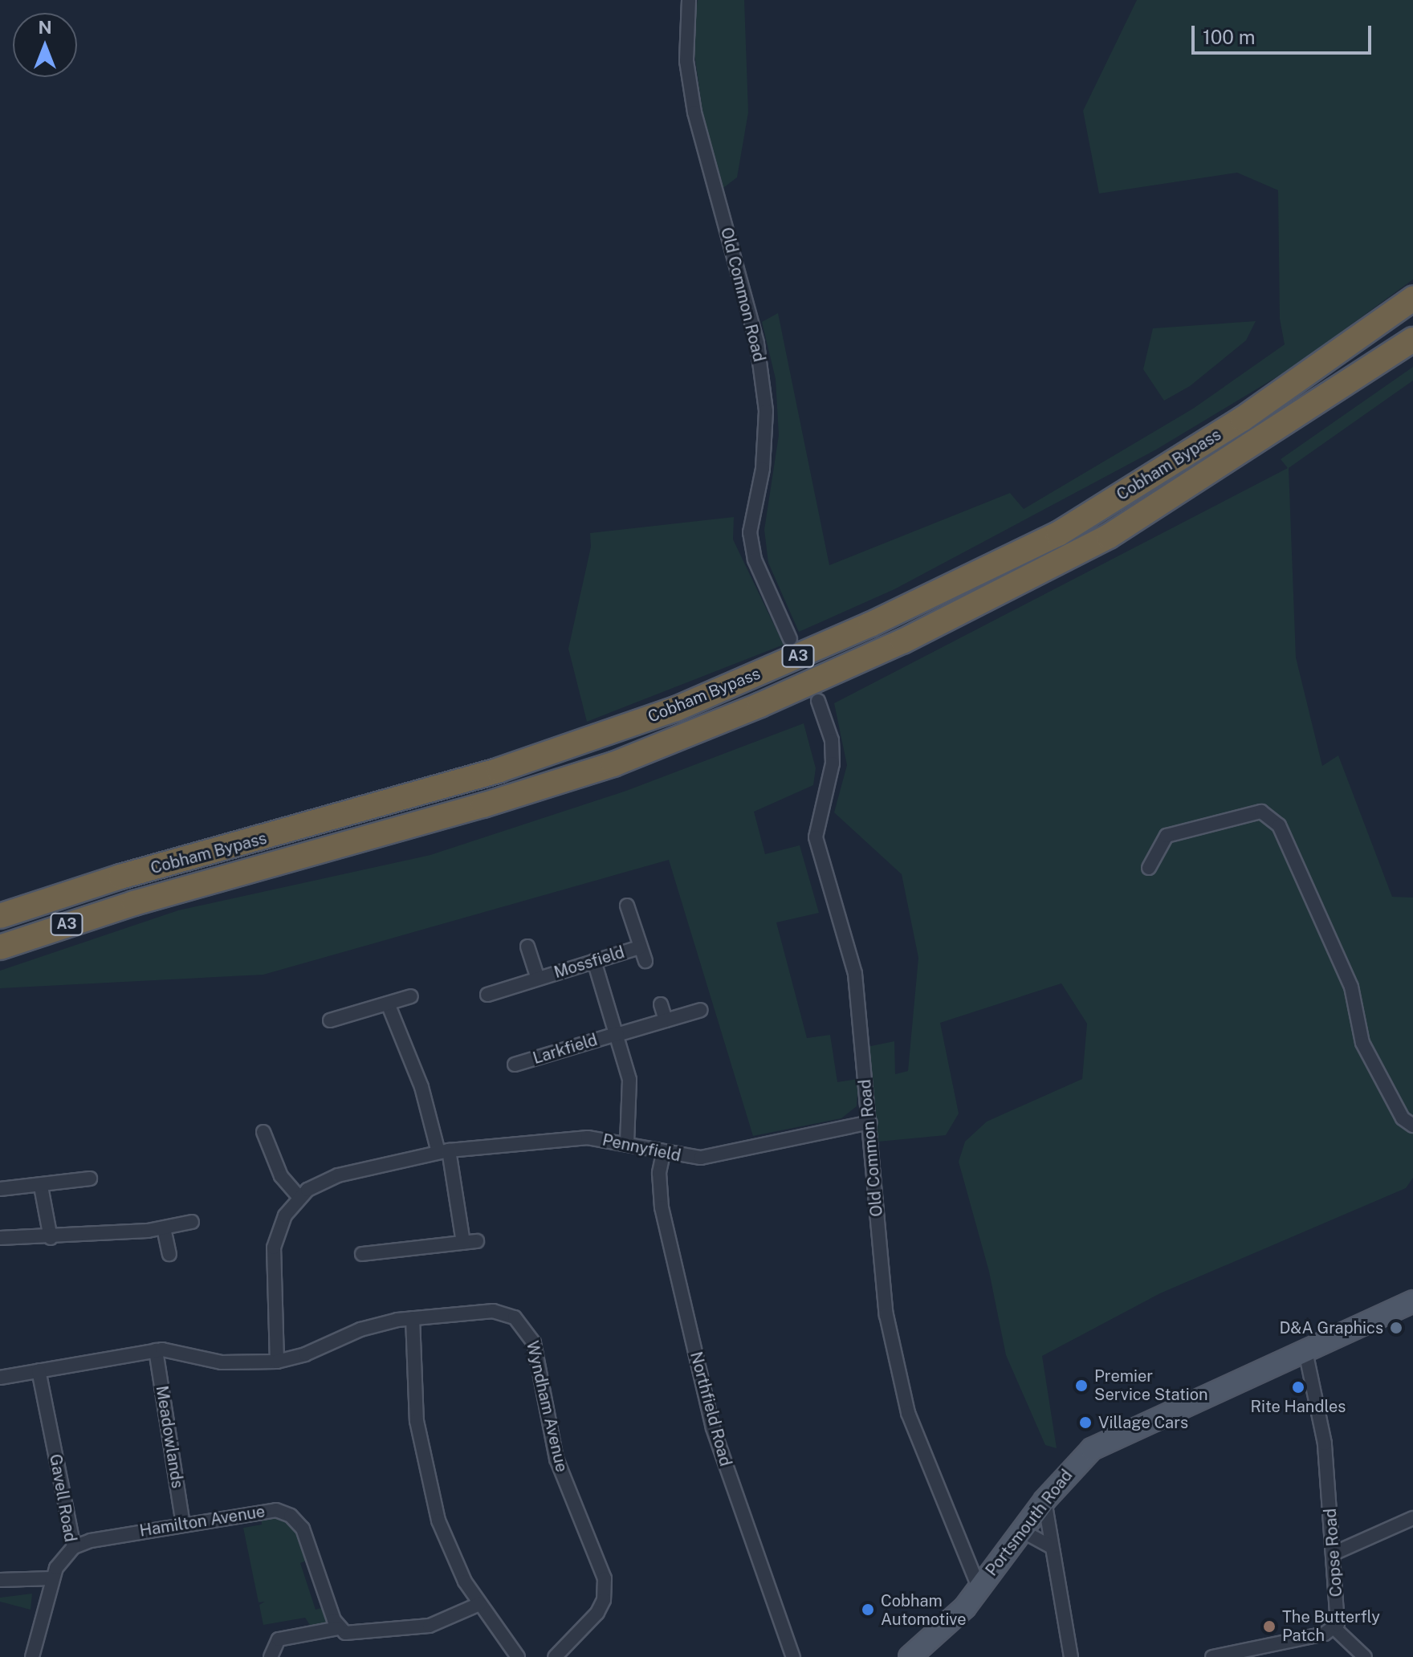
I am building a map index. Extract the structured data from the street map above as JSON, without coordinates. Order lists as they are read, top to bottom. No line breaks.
{"streets":{"highway":["Cobham Bypass","A3"],"main road":["Portsmouth Road"],"street":["Old Common Road","Mossfield","Larkfield","Pennyfield","Wyndham Avenue","Northfield Road","Meadowlands","Gavell Road","Hamilton Avenue","Copse Road"]},"crossings":[["Old Common Road","Pennyfield"],["Old Common Road","Portsmouth Road"],["Mossfield","Larkfield"],["Larkfield","Pennyfield"],["Pennyfield","Northfield Road"],["Wyndham Avenue","Meadowlands"],["Wyndham Avenue","Gavell Road"],["Meadowlands","Hamilton Avenue"],["Gavell Road","Hamilton Avenue"],["Portsmouth Road","Copse Road"]],"places":["D&A Graphics","Premier Service Station","Rite Handles","Village Cars","Cobham Automotive","The Butterfly Patch"],"scale_bar":"100 m","north":"top"}
